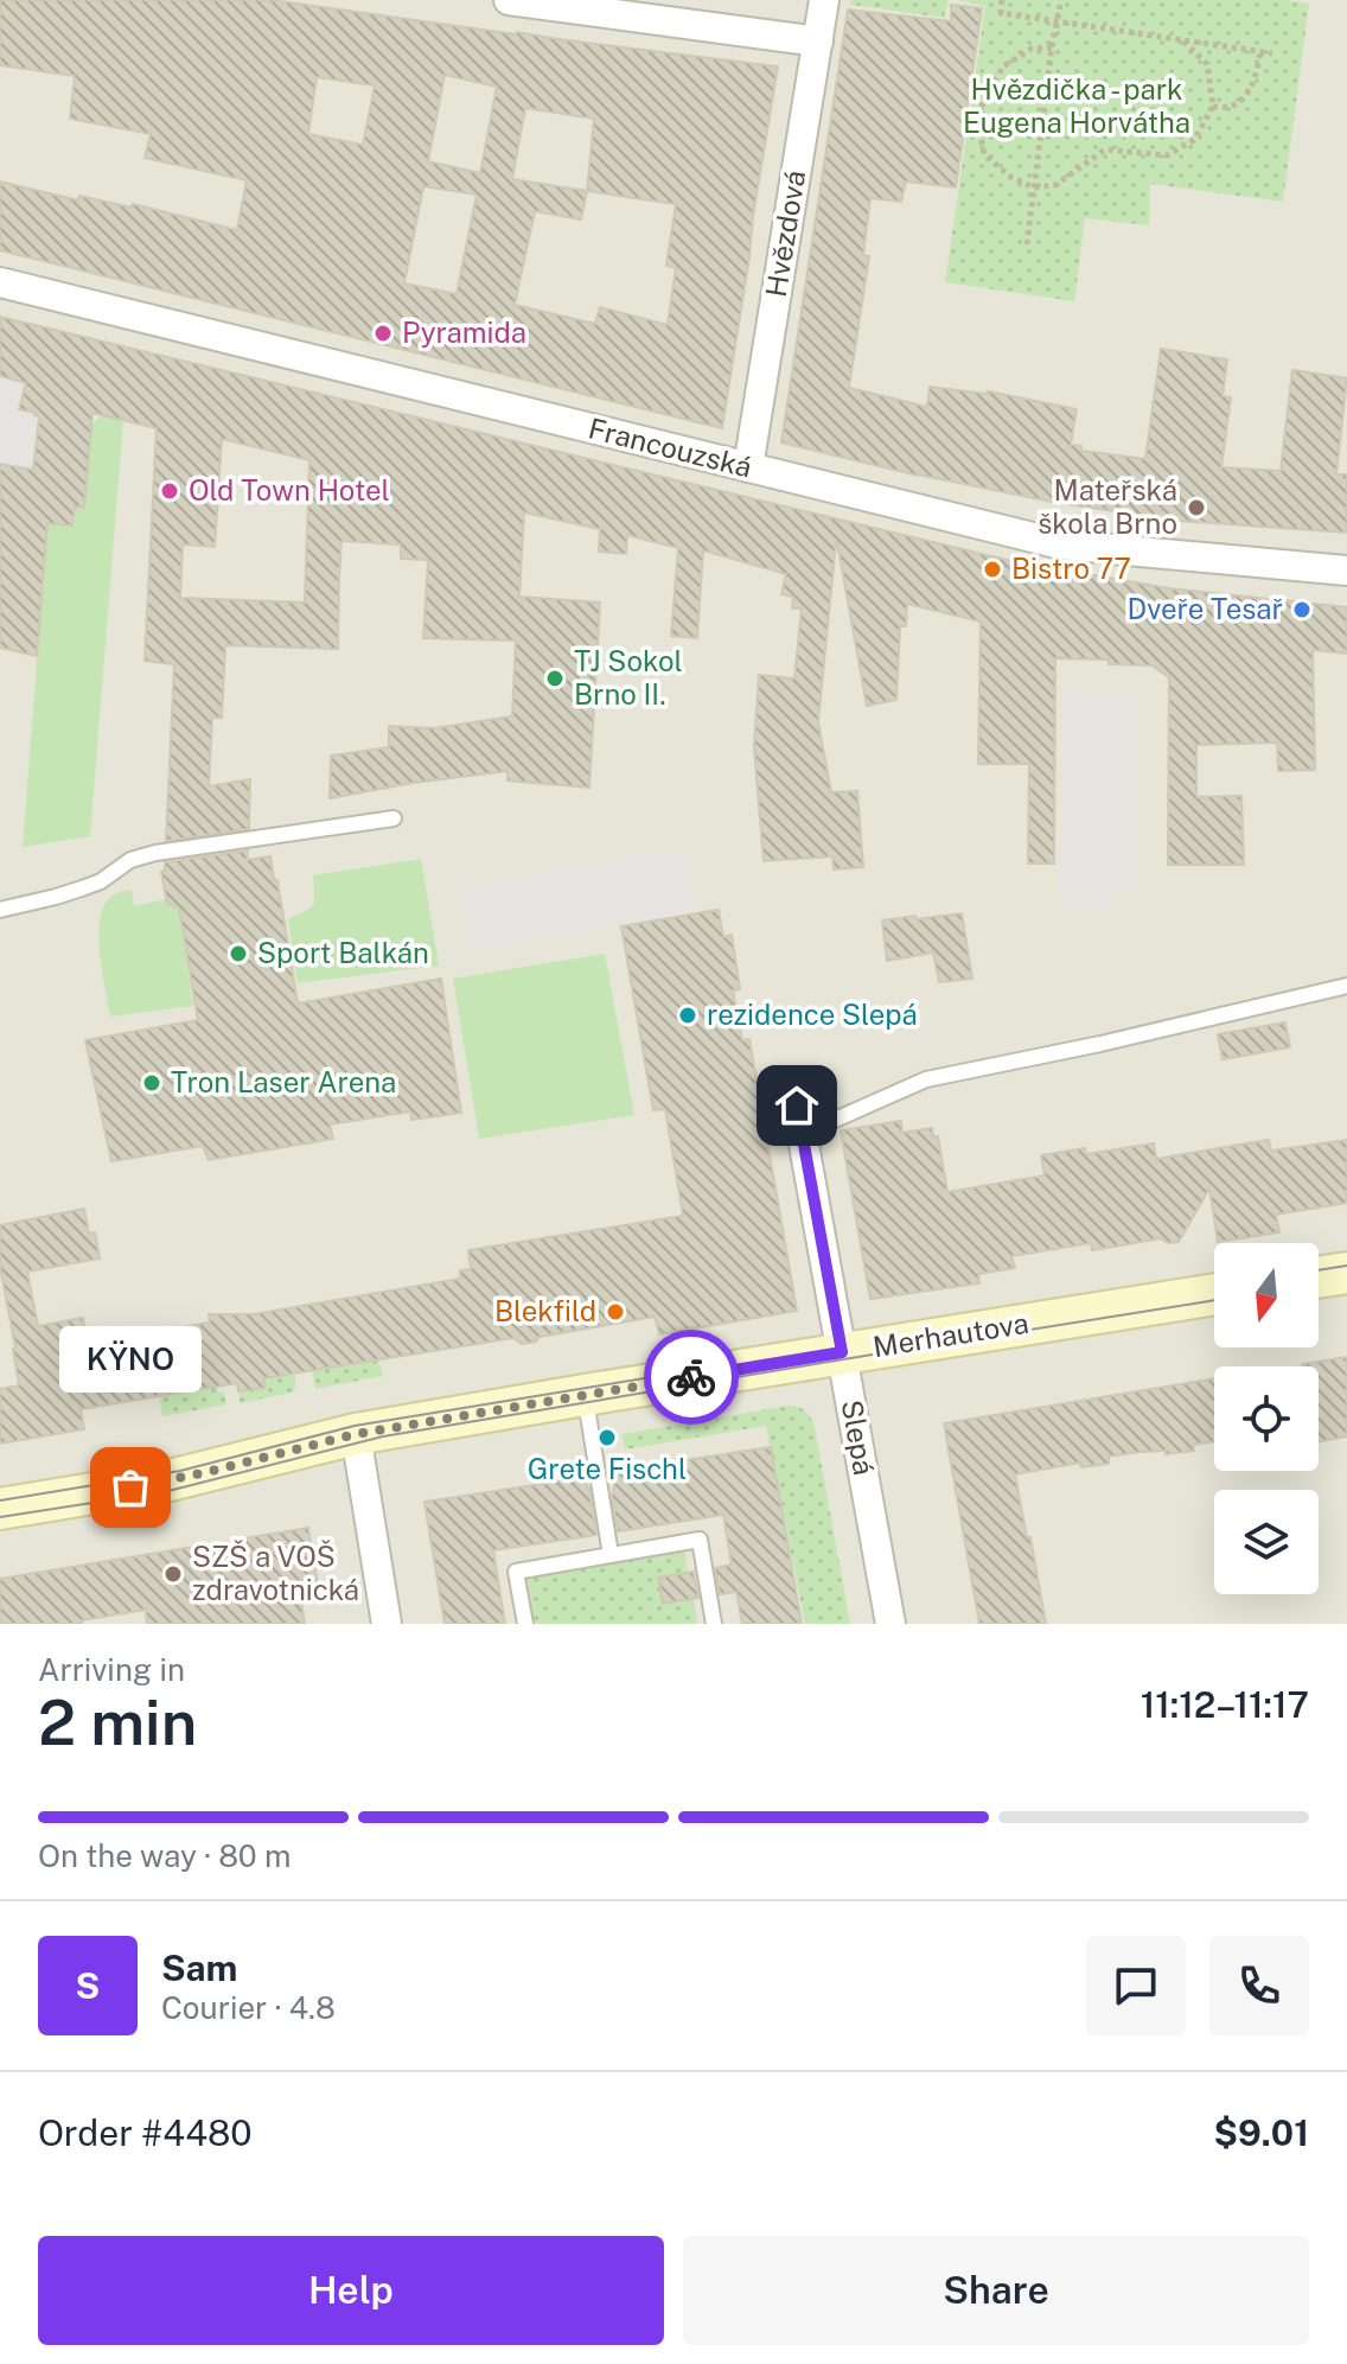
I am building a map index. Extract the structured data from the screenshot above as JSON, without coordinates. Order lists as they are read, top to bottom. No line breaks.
{"streets":{"street":["Hvězdová","Francouzská","Merhautova","Slepá"]},"crossings":[["Hvězdová","Francouzská"],["Merhautova","Slepá"]],"parks":["Hvězdička - park Eugena Horvátha"],"places":["Pyramida","Old Town Hotel","Mateřská škola Brno","Bistro 77","Dveře Tesař","TJ Sokol Brno II.","Sport Balkán","rezidence Slepá","Tron Laser Arena","Blekfild","Grete Fischl","KŸNO","SZŠ a VOŠ zdravotnická"],"north":"bottom","page":{"bubble":"KŸNO","heading":["2 min","Arriving in","11:12–11:17"],"panel":["Sam","Courier · 4.8","Order #4480","$9.01"],"bar":"On the way · 80 m","round":"S","buttons":["Help","Share"]}}
